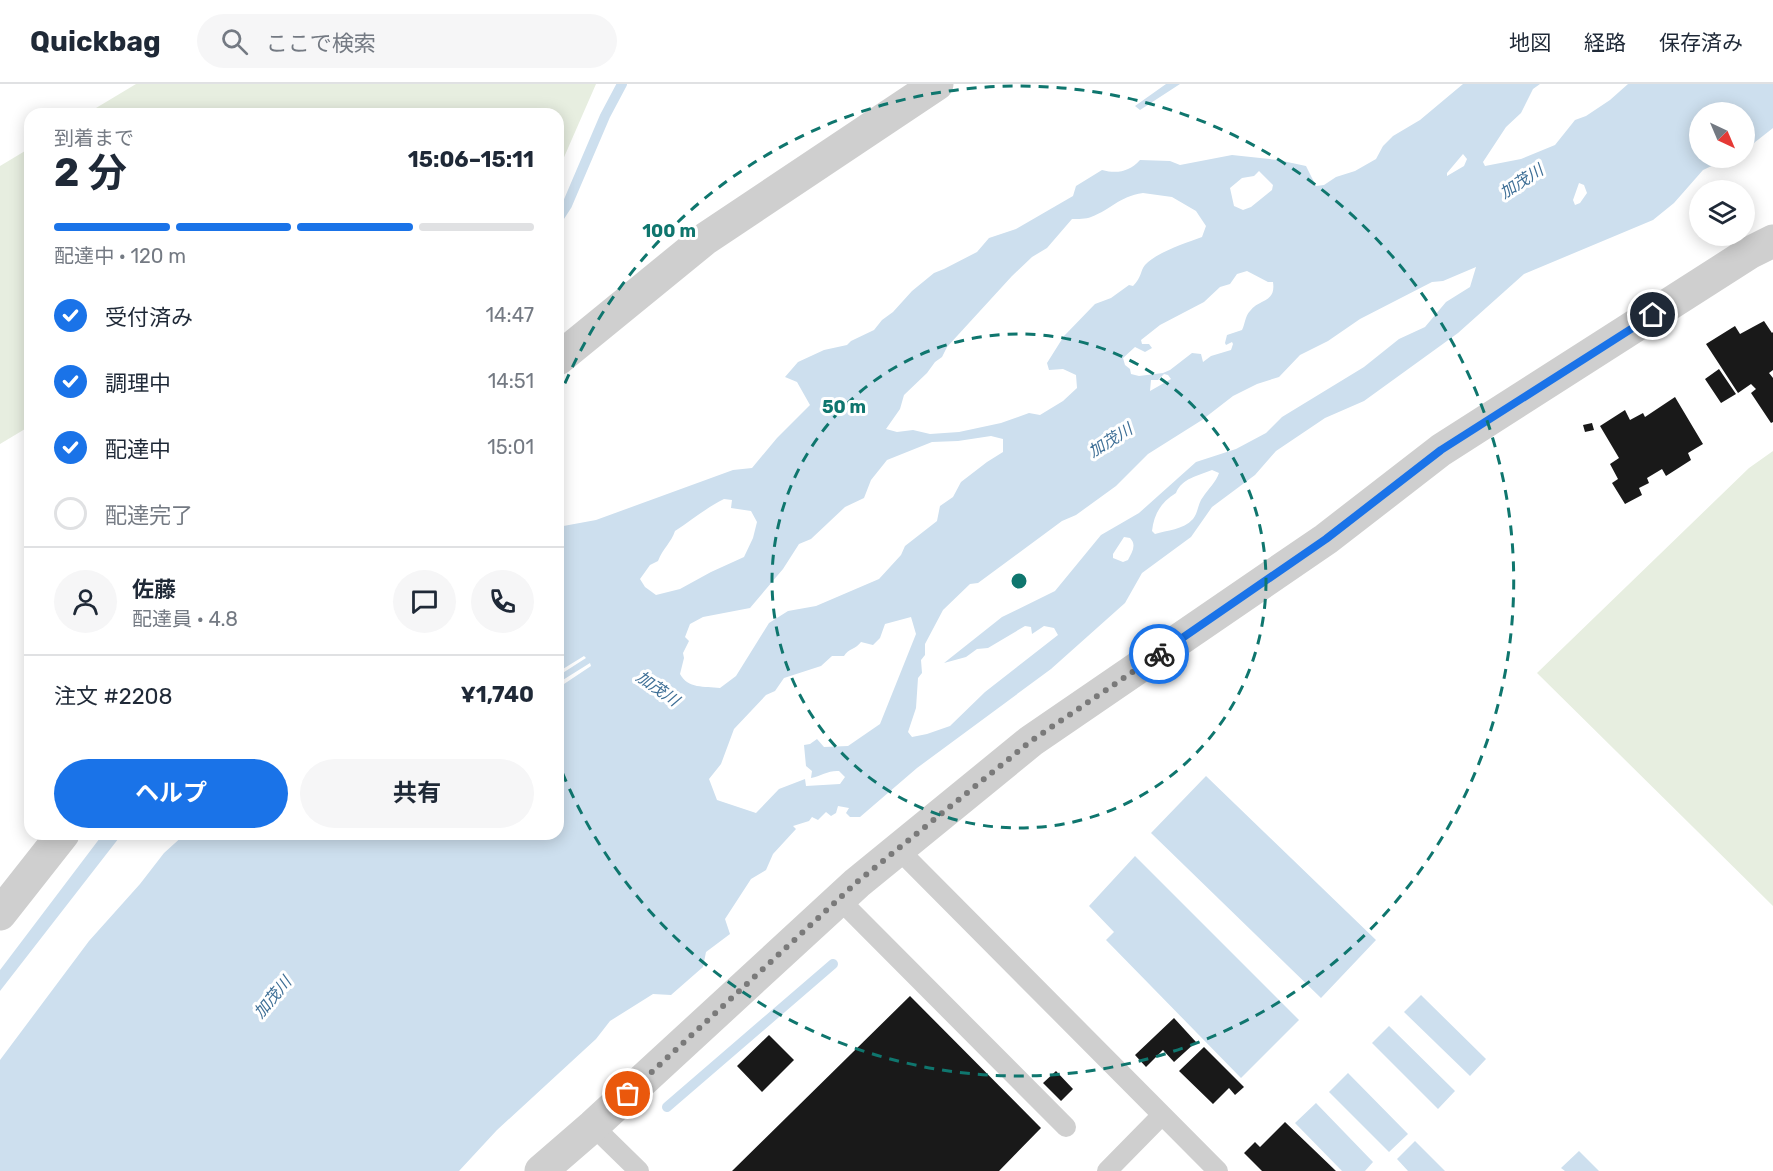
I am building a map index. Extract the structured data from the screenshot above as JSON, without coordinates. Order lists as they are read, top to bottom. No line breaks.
{"water":["加茂川"],"north":"bottom right","page":{"header":"Quickbag","search":"ここで検索","nav":["地図","経路","保存済み"],"heading":["2 分","到着まで","15:06–15:11"],"panel":["佐藤","配達員 · 4.8","注文 #2208","¥1,740"],"bar":"配達中 · 120 m","list":[["受付済み","14:47"],["調理中","14:51"],["配達中","15:01"],"配達完了"],"buttons":["ヘルプ","共有"]},"rings":["100 m","50 m"]}
